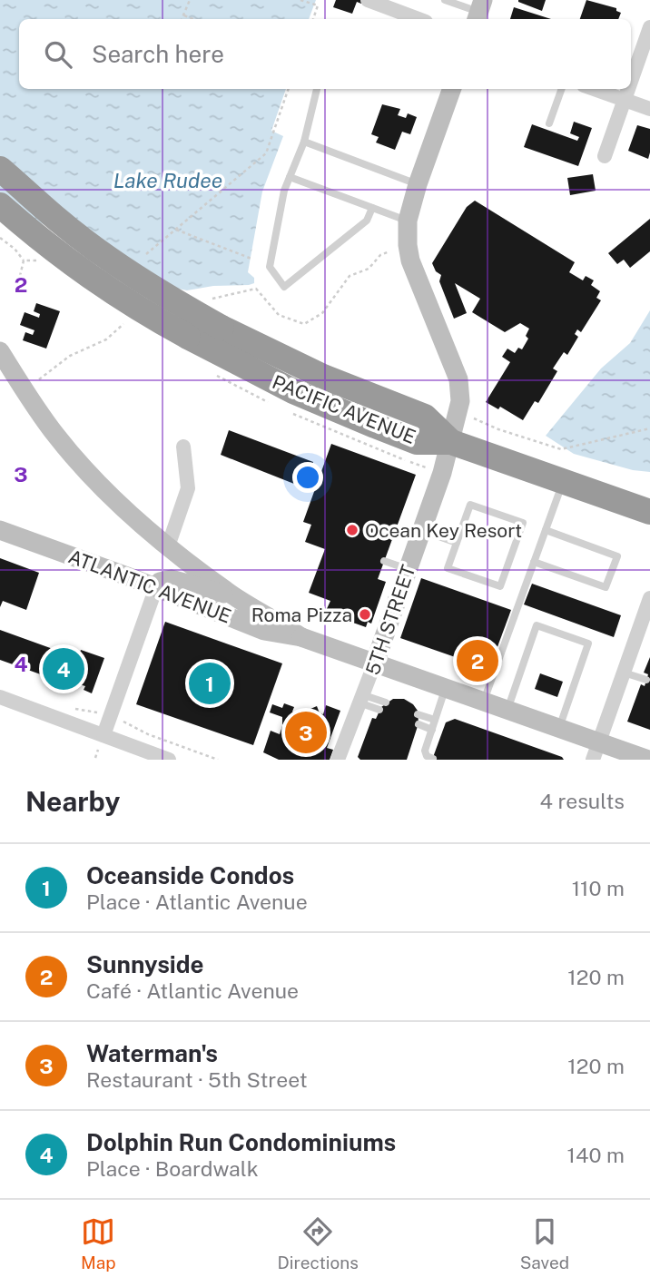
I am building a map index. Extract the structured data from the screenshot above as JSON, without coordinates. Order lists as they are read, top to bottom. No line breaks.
{"streets":{"highway":["PACIFIC AVENUE"],"street":["ATLANTIC AVENUE","5TH STREET"]},"crossings":[["PACIFIC AVENUE","5TH STREET"],["ATLANTIC AVENUE","5TH STREET"]],"water":["Lake Rudee"],"places":["Ocean Key Resort","Roma Pizza"],"page":{"search":"Search here","pins":["2","4","1","3"],"heading":["Nearby","4 results"],"list":[{"mark":"1","name":"Oceanside Condos","note":"Place · Atlantic Avenue","value":"110 m"},{"mark":"2","name":"Sunnyside","note":"Café · Atlantic Avenue","value":"120 m"},{"mark":"3","name":"Waterman's","note":"Restaurant · 5th Street","value":"120 m"},{"mark":"4","name":"Dolphin Run Condominiums","note":"Place · Boardwalk","value":"140 m"}],"nav":["Map","Directions","Saved"]},"grid":{"rows":["2","3","4"]}}
